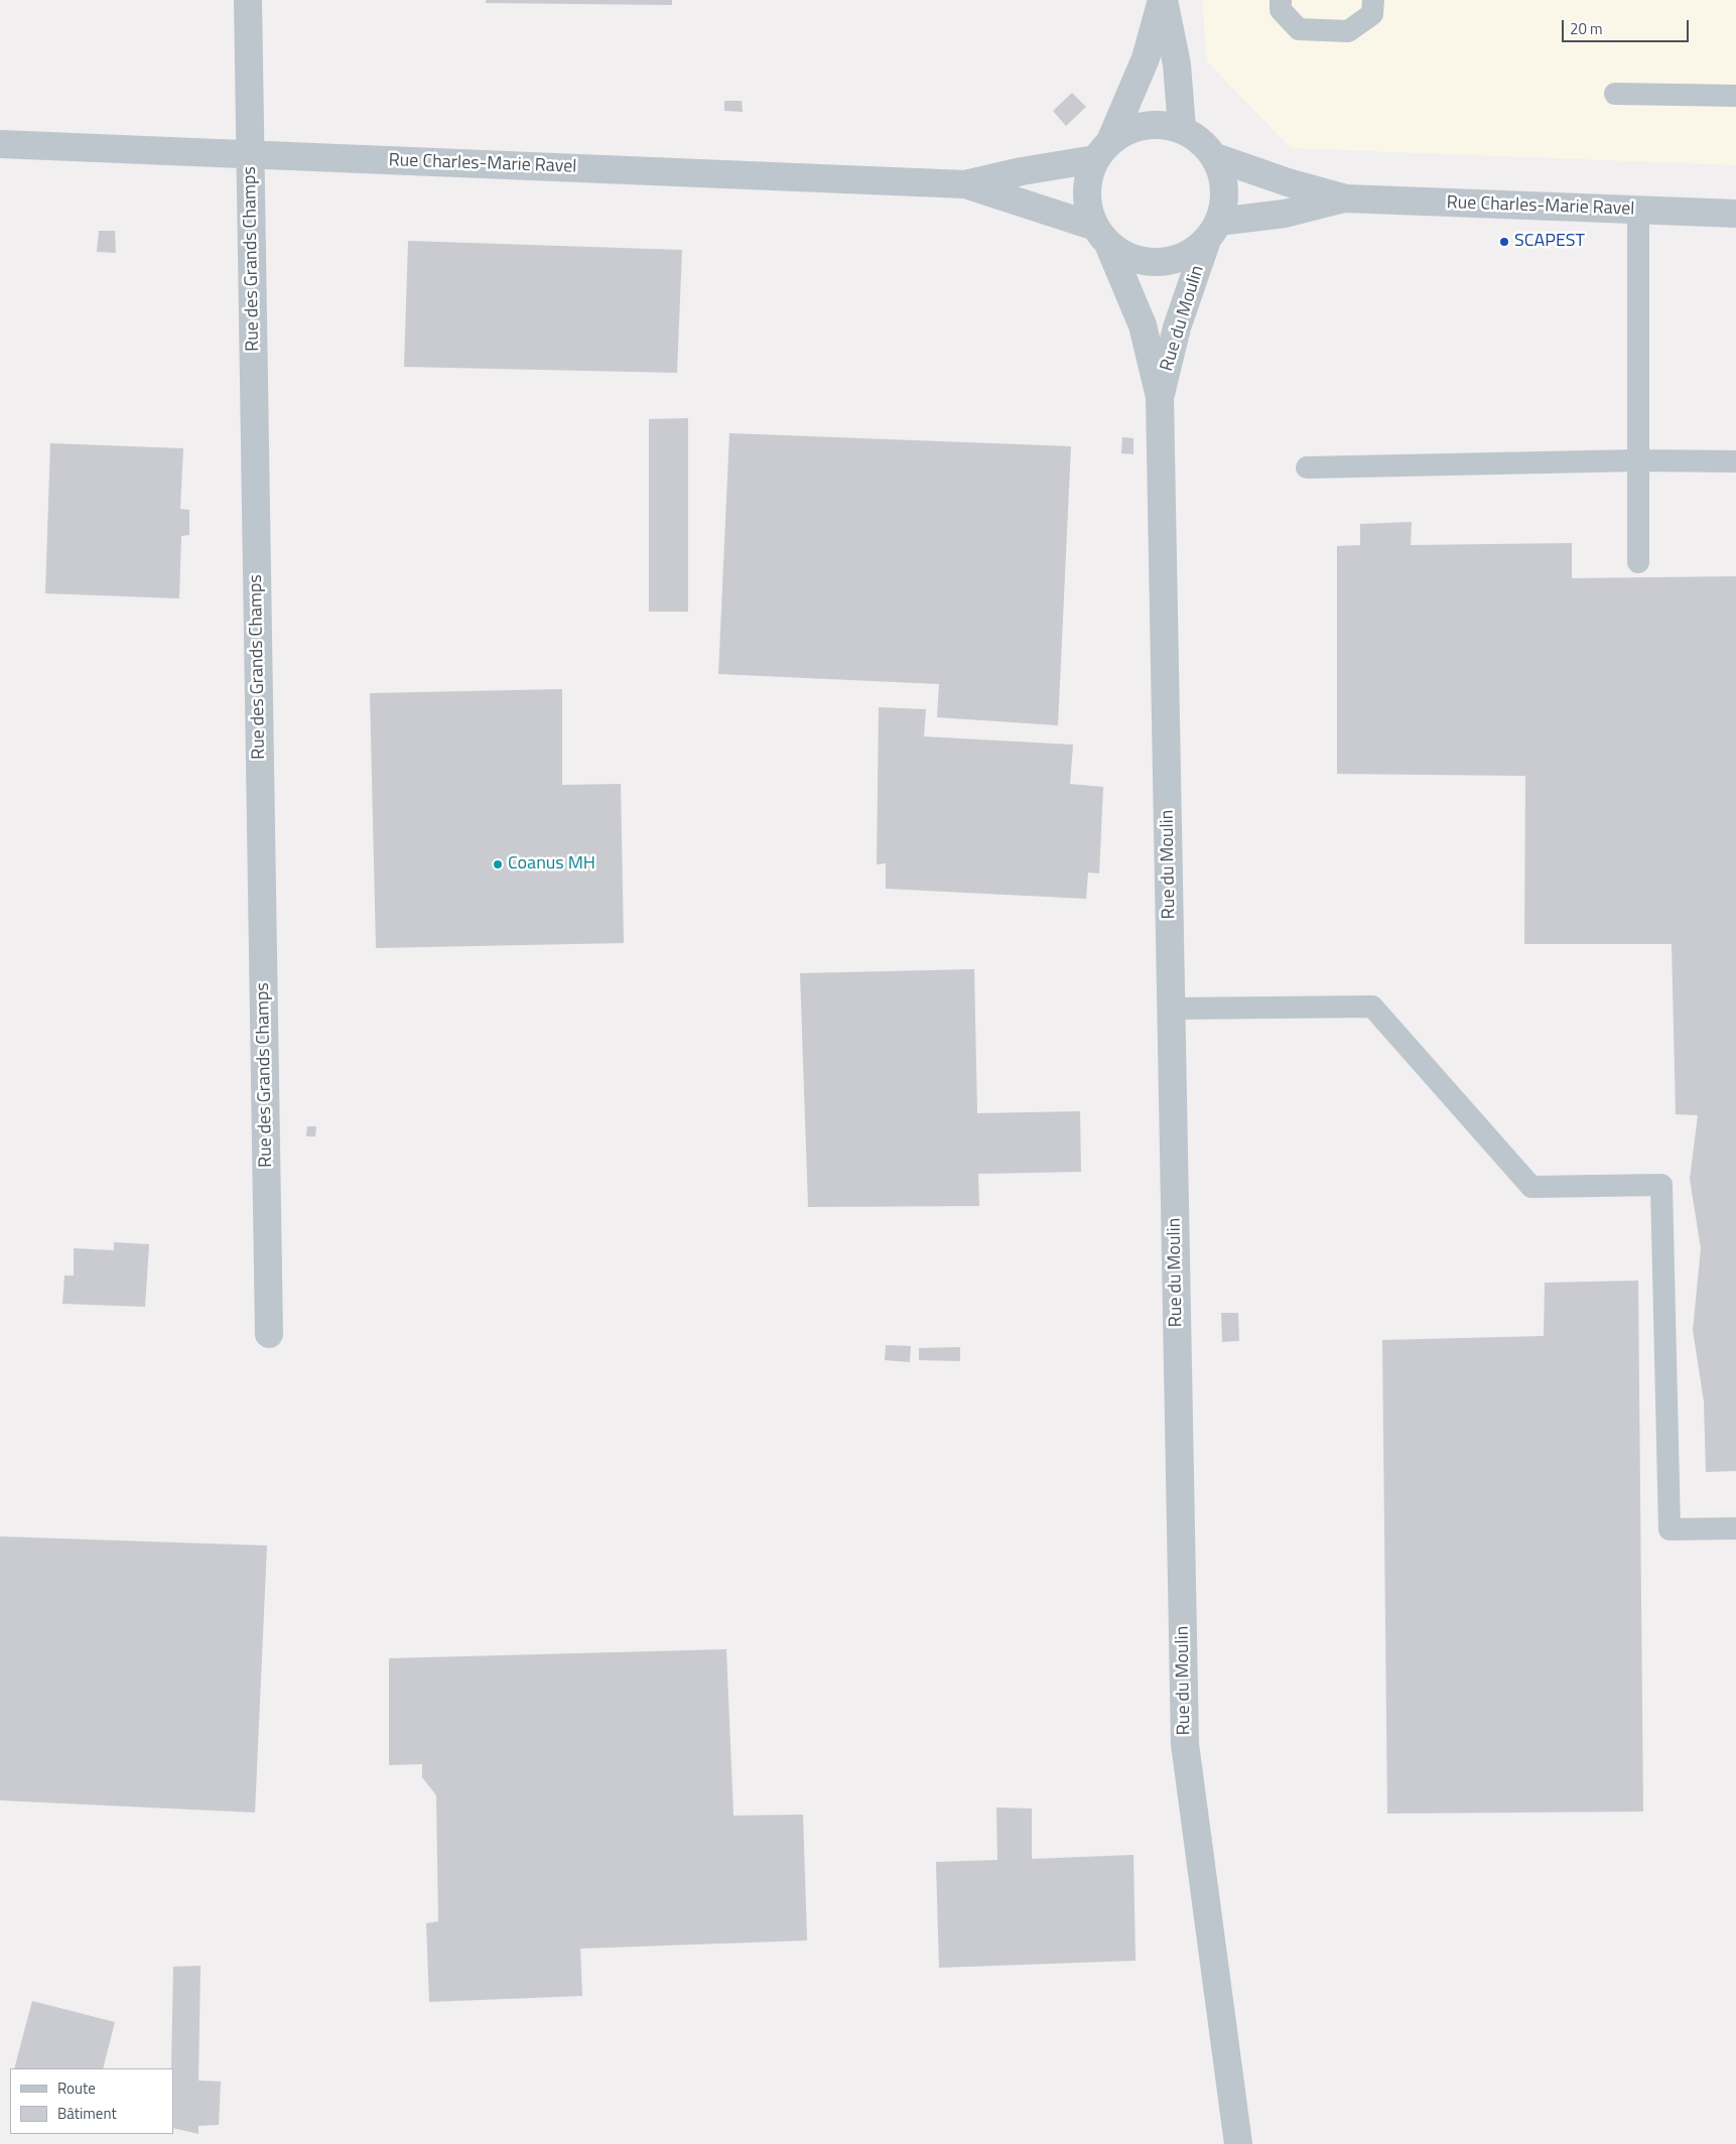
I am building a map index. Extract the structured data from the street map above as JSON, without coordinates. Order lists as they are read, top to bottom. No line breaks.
{"streets":{"street":["Rue Charles-Marie Ravel","Rue des Grands Champs","Rue du Moulin"]},"crossings":[["Rue Charles-Marie Ravel","Rue des Grands Champs"],["Rue Charles-Marie Ravel","Rue du Moulin"]],"places":["SCAPEST","Coanus MH"],"legend":["Route","Bâtiment"],"scale_bar":"20 m"}
